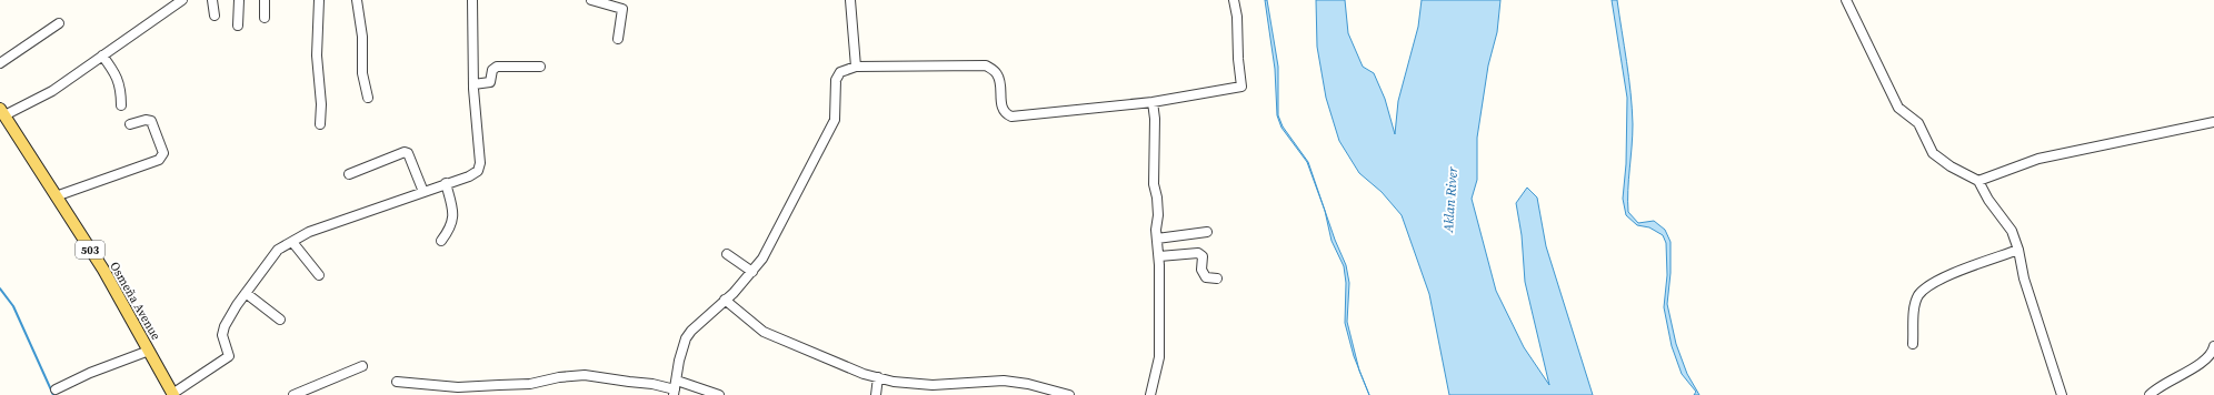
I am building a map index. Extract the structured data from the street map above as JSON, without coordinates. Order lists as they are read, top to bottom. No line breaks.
{"streets":{"main road":["503","Osmeña Avenue"]},"water":["Aklan River"]}
